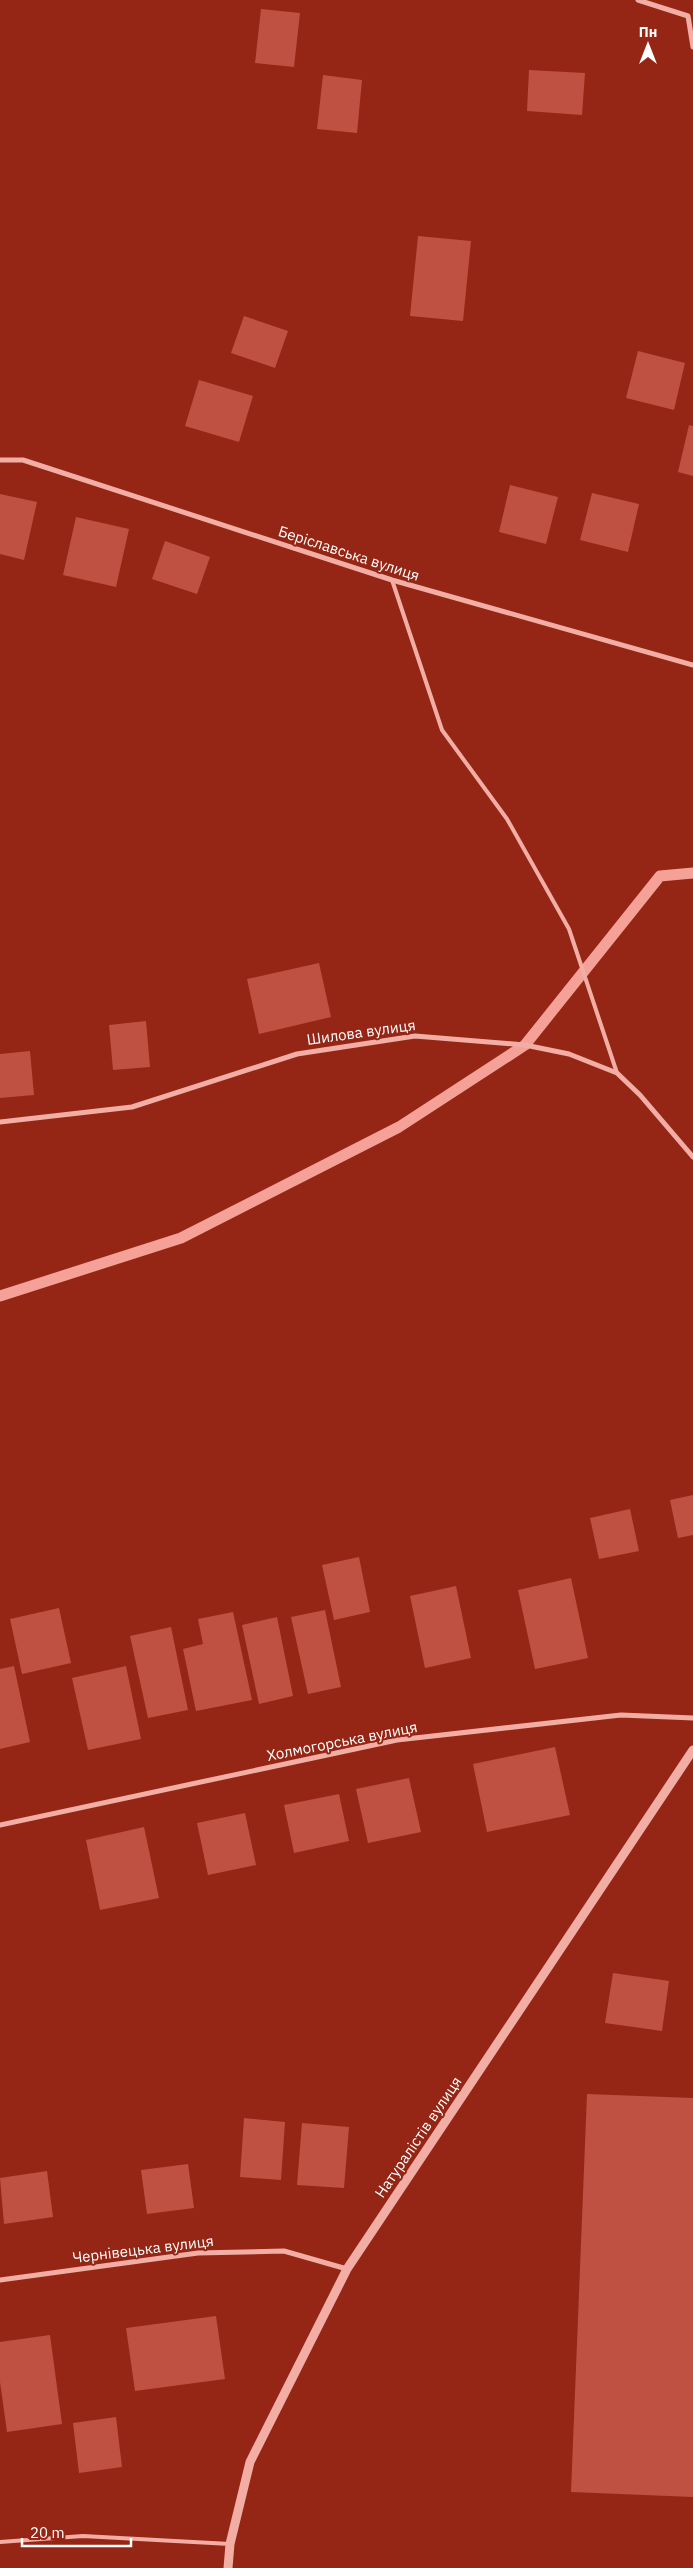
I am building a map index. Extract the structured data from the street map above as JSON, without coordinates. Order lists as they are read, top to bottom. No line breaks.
{"streets":{"street":["Беріславська вулиця","Шилова вулиця","Холмогорська вулиця","Натуралістів вулиця","Чернівецька вулиця"]},"crossings":[["Натуралістів вулиця","Чернівецька вулиця"]],"scale_bar":"20 m","north":"top"}
